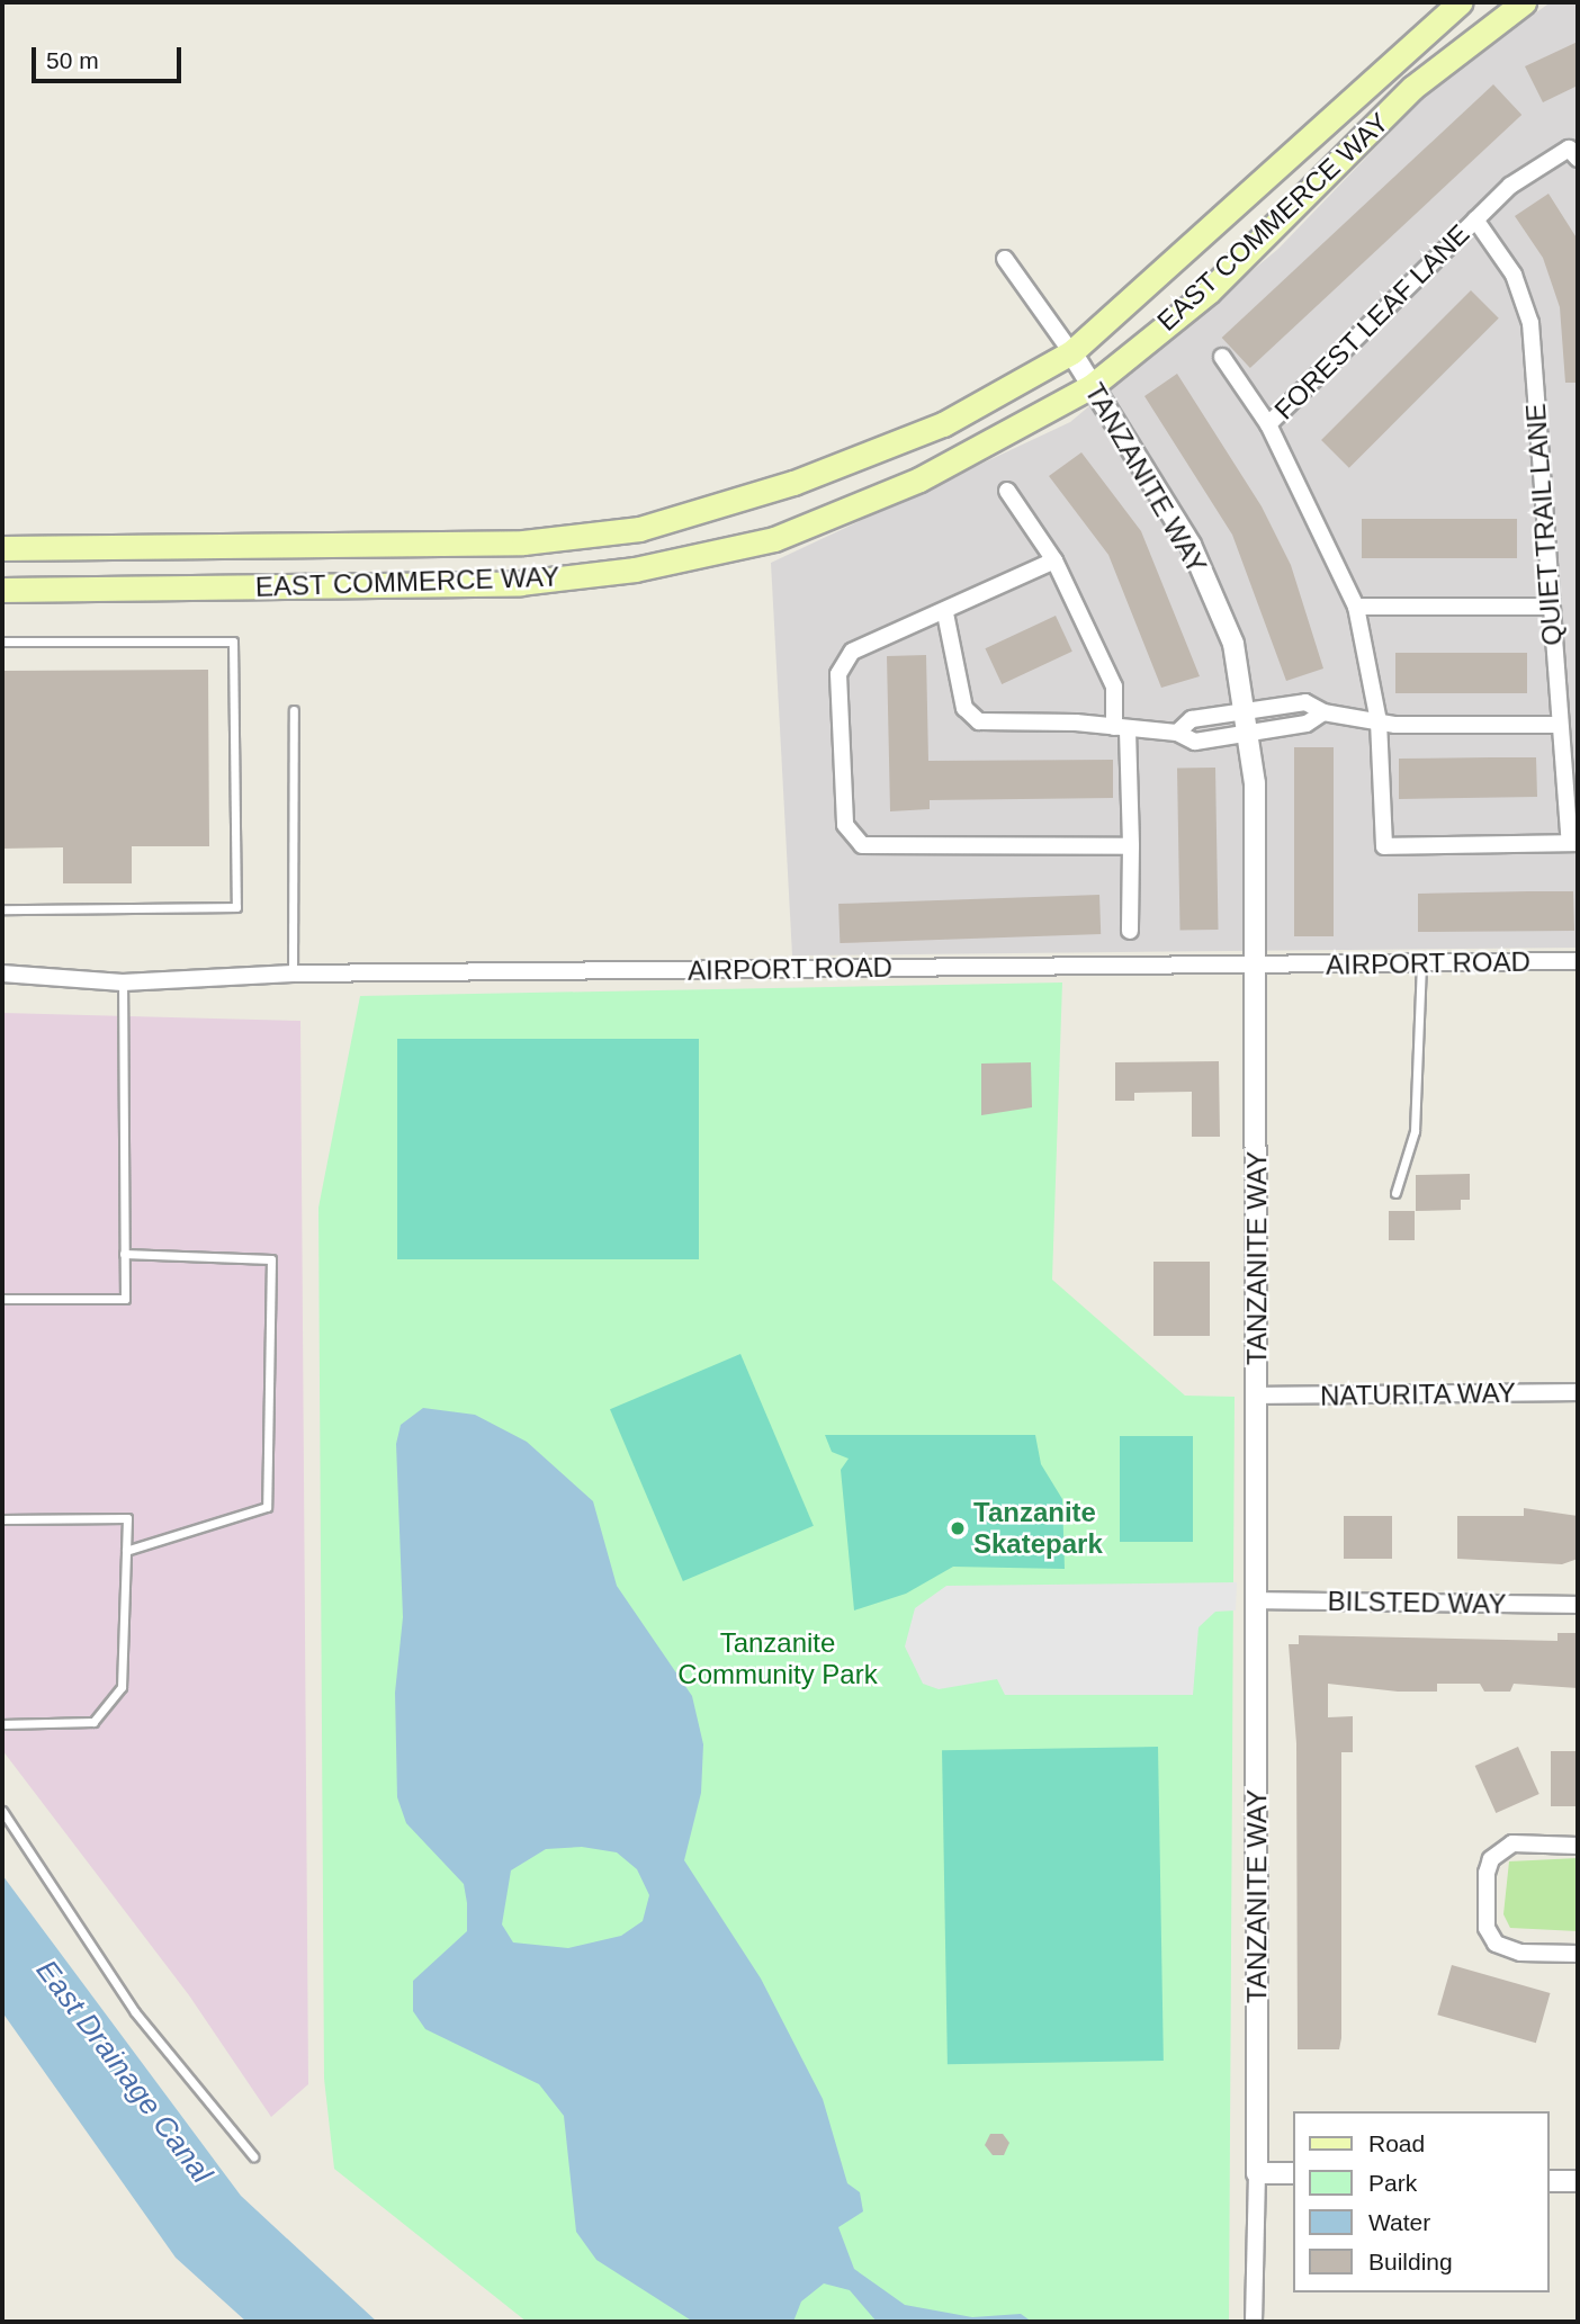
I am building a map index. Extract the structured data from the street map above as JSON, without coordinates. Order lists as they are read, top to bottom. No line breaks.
{"streets":{"main road":["EAST COMMERCE WAY"],"street":["FOREST LEAF LANE","TANZANITE WAY","QUIET TRAIL LANE","AIRPORT ROAD","NATURITA WAY","BILSTED WAY"]},"crossings":[["EAST COMMERCE WAY","TANZANITE WAY"],["FOREST LEAF LANE","QUIET TRAIL LANE"],["TANZANITE WAY","AIRPORT ROAD"],["TANZANITE WAY","NATURITA WAY"],["TANZANITE WAY","BILSTED WAY"]],"water":["East Drainage Canal"],"parks":["Tanzanite Community Park"],"places":["Tanzanite Skatepark"],"legend":["Road","Park","Water","Building"],"scale_bar":"50 m"}
